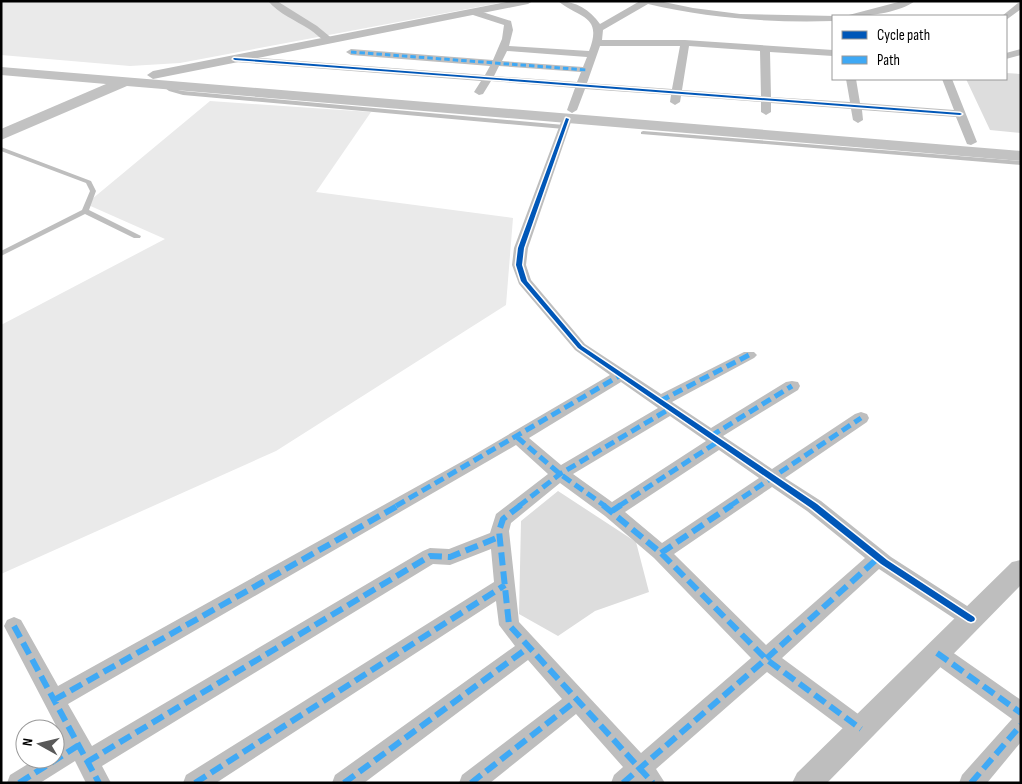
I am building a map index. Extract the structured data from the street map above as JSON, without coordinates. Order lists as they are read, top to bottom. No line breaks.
{"legend":["Cycle path","Path"],"north":"left"}
